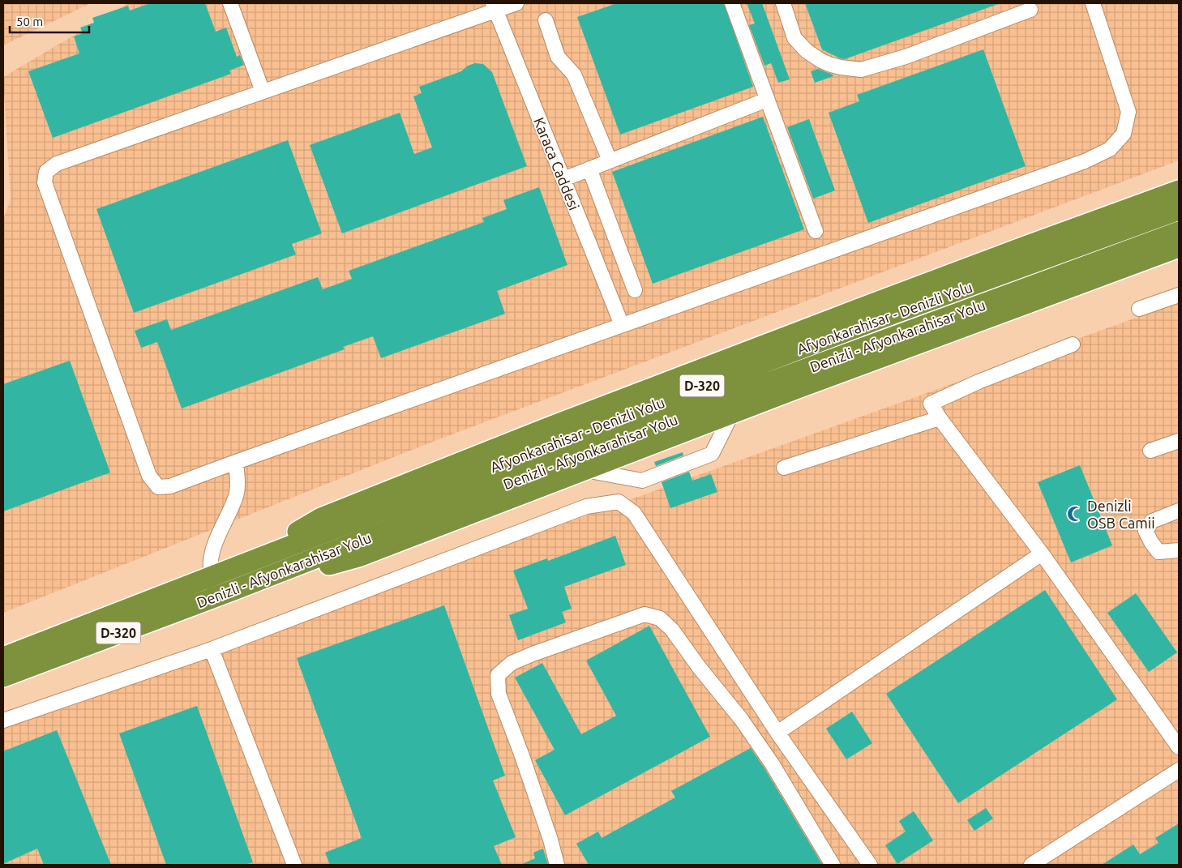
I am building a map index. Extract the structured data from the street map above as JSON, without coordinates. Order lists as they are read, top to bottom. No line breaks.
{"streets":{"highway":["Afyonkarahisar - Denizli Yolu","Denizli - Afyonkarahisar Yolu","D-320"],"street":["Karaca Caddesi"]},"crossings":[["Afyonkarahisar - Denizli Yolu","Denizli - Afyonkarahisar Yolu"]],"places":{"mosque":["Denizli OSB Camii"]},"scale_bar":"50 m"}
